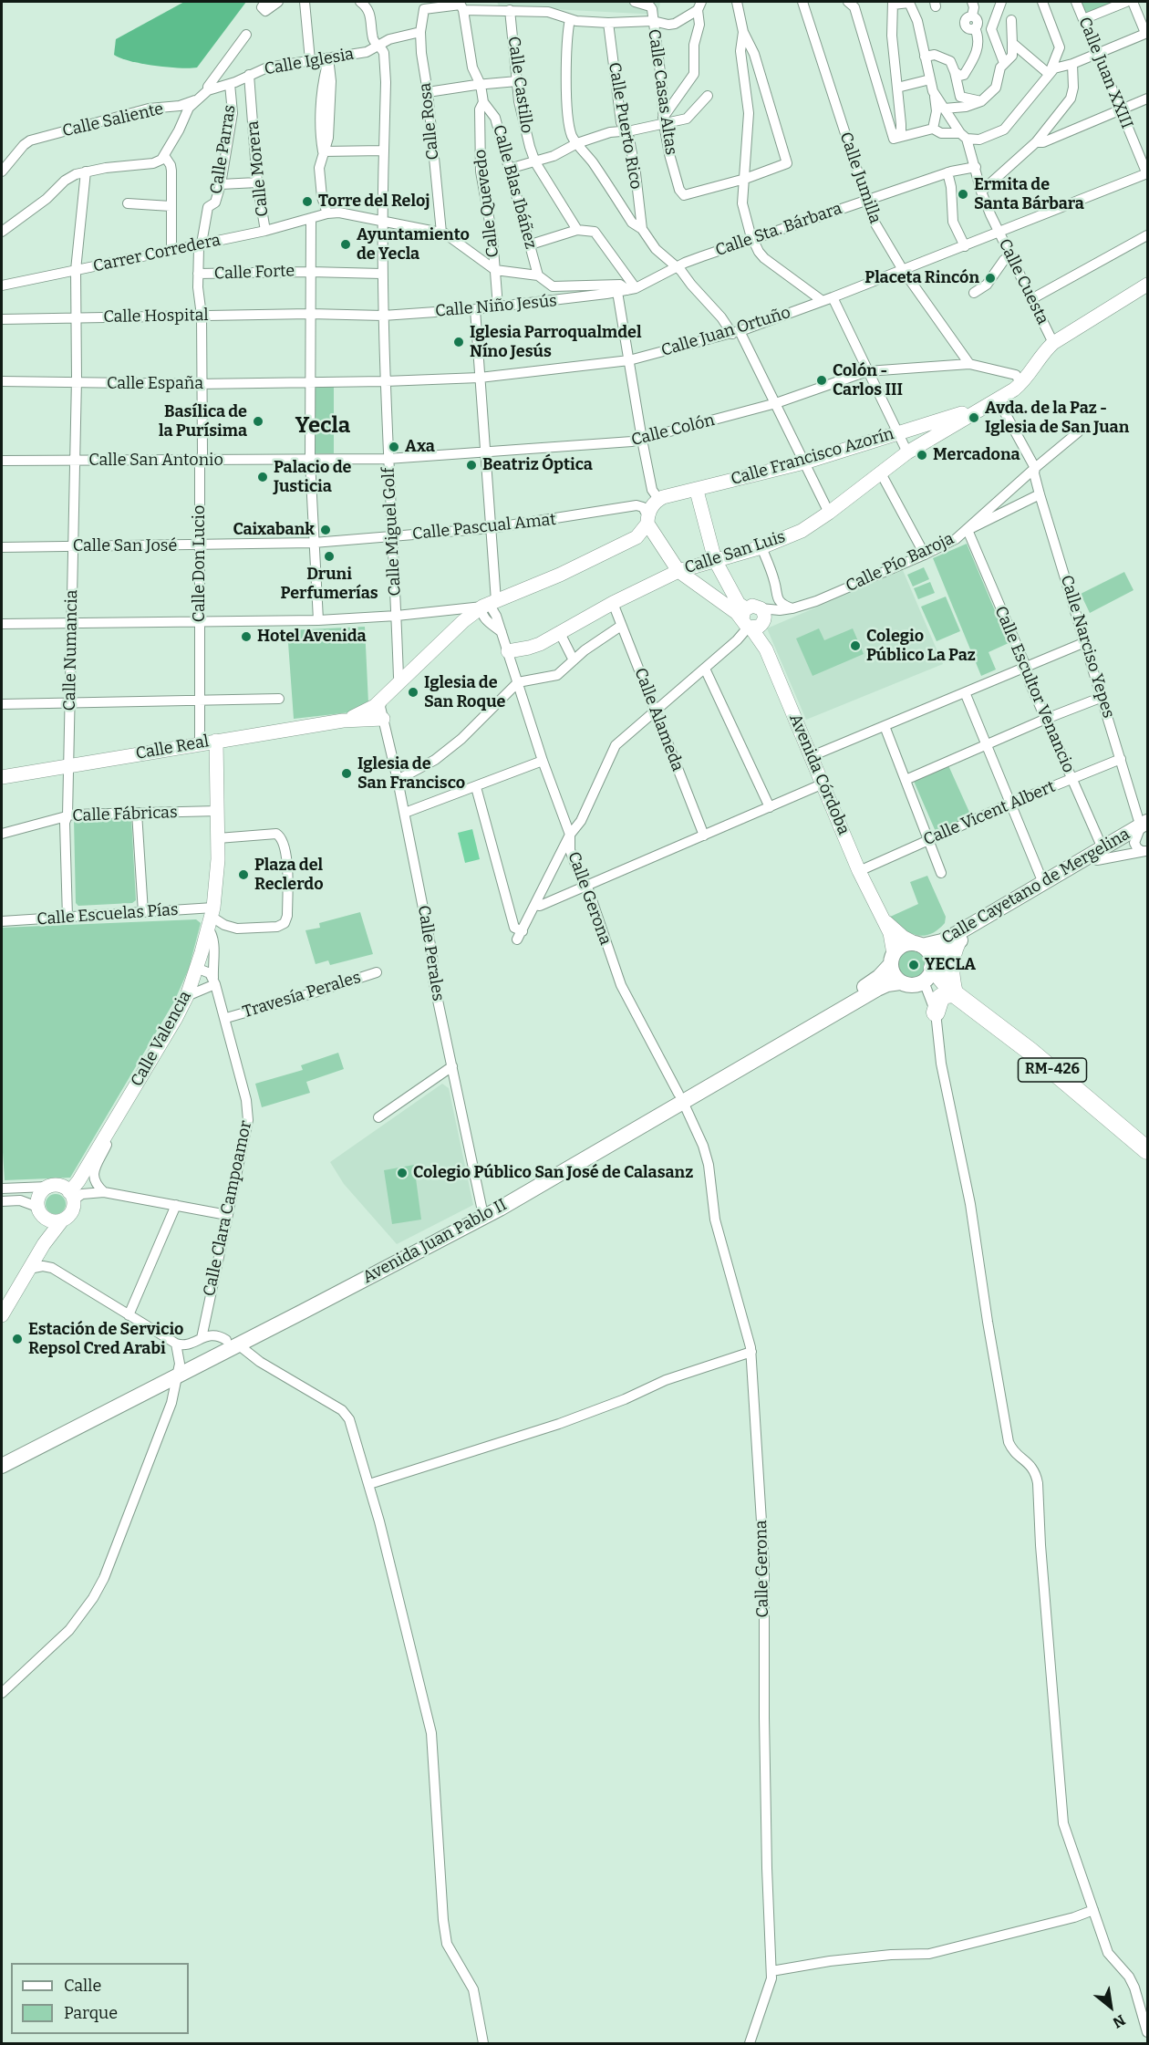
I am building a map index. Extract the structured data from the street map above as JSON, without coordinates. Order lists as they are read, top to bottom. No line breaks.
{"streets":{"highway":["RM-426"],"main road":["Calle Francisco Azorín","Calle San Luis","Calle Real","Avenida Córdoba","Calle Cayetano de Mergelina","Calle Valencia","Avenida Juan Pablo II"],"street":["Calle Iglesia","Calle Juan XXIII","Calle Castillo","Calle Casas Altas","Calle Saliente","Calle Rosa","Calle Puerto Rico","Calle Parras","Calle Morera","Calle Jumilla","Calle Blas Ibáñez","Calle Quevedo","Calle Sta. Bárbara","Carrer Corredera","Calle Forte","Calle Cuesta","Calle Niño Jesús","Calle Hospital","Calle Juan Ortuño","Calle España","Calle Colón","Calle San Antonio","Calle Pascual Amat","Calle Miguel Golf","Calle San José","Calle Pío Baroja","Calle Don Lucio","Calle Narciso Yepes","Calle Numancia","Calle Escultor Venancio","Calle Alameda","Calle Vicent Albert","Calle Fábricas","Calle Gerona","Calle Escuelas Pías","Calle Perales","Travesía Perales","Calle Clara Campoamor"]},"crossings":[["Calle Iglesia","Calle Rosa"],["Calle Iglesia","Calle Parras"],["Calle Iglesia","Calle Morera"],["Calle Iglesia","Calle Miguel Golf"],["Calle Juan XXIII","Calle Juan Ortuño"],["Calle Rosa","Calle Quevedo"],["Calle Parras","Carrer Corredera"],["Calle Parras","Calle Forte"],["Calle Parras","Calle Hospital"],["Calle Parras","Calle Don Lucio"],["Calle Morera","Carrer Corredera"],["Calle Jumilla","Calle Sta. Bárbara"],["Calle Jumilla","Calle Juan Ortuño"],["Calle Jumilla","Calle Colón"],["Calle Blas Ibáñez","Calle Quevedo"],["Calle Quevedo","Calle Niño Jesús"],["Calle Sta. Bárbara","Calle Cuesta"],["Calle Sta. Bárbara","Calle Niño Jesús"],["Carrer Corredera","Calle Numancia"],["Calle Forte","Calle Miguel Golf"],["Calle Cuesta","Calle Juan Ortuño"],["Calle Niño Jesús","Calle Hospital"],["Calle Niño Jesús","Calle Miguel Golf"],["Calle Hospital","Calle Don Lucio"],["Calle Hospital","Calle Numancia"],["Calle Juan Ortuño","Calle España"],["Calle Juan Ortuño","Calle Miguel Golf"],["Calle España","Calle Don Lucio"],["Calle España","Calle Numancia"],["Calle Colón","Calle San Antonio"],["Calle Colón","Calle Miguel Golf"],["Calle Francisco Azorín","Calle San Luis"],["Calle San Antonio","Calle Don Lucio"],["Calle San Antonio","Calle Numancia"],["Calle Pascual Amat","Calle Miguel Golf"],["Calle Pascual Amat","Calle San José"],["Calle San José","Calle Don Lucio"],["Calle San José","Calle Numancia"],["Calle San Luis","Calle Alameda"],["Calle San Luis","Calle Gerona"],["Calle Pío Baroja","Calle Narciso Yepes"],["Calle Pío Baroja","Calle Escultor Venancio"],["Calle Pío Baroja","Avenida Córdoba"],["Calle Don Lucio","Calle Real"],["Calle Narciso Yepes","Calle Vicent Albert"],["Calle Narciso Yepes","Calle Cayetano de Mergelina"],["Calle Numancia","Calle Real"],["Calle Numancia","Calle Fábricas"],["Calle Numancia","Calle Escuelas Pías"],["Calle Escultor Venancio","Calle Vicent Albert"],["Calle Escultor Venancio","Calle Cayetano de Mergelina"],["Calle Real","Calle Valencia"],["Avenida Córdoba","Calle Vicent Albert"],["Calle Fábricas","Calle Valencia"],["Calle Cayetano de Mergelina","RM-426"],["Calle Cayetano de Mergelina","Avenida Juan Pablo II"],["Calle Gerona","Avenida Juan Pablo II"],["Calle Escuelas Pías","Calle Valencia"],["Calle Escuelas Pías","Calle Clara Campoamor"],["Calle Perales","Avenida Juan Pablo II"],["Travesía Perales","Calle Clara Campoamor"],["Calle Valencia","Calle Clara Campoamor"]],"districts":["Yecla"],"places":["Ermita de Santa Bárbara","Torre del Reloj","Ayuntamiento de Yecla","Placeta Rincón","Iglesia Parroqualmdel Níno Jesús","Colón - Carlos III","Avda. de la Paz - Iglesia de San Juan","Basílica de la Purísima","Axa","Mercadona","Beatriz Óptica","Palacio de Justicia","Caixabank","Druni Perfumerías","Hotel Avenida","Colegio Público La Paz","Iglesia de San Roque","Iglesia de San Francisco","Plaza del Reclerdo","YECLA","Colegio Público San José de Calasanz","Estación de Servicio Repsol Cred Arabi"],"legend":["Calle","Parque"],"north":"bottom right"}
